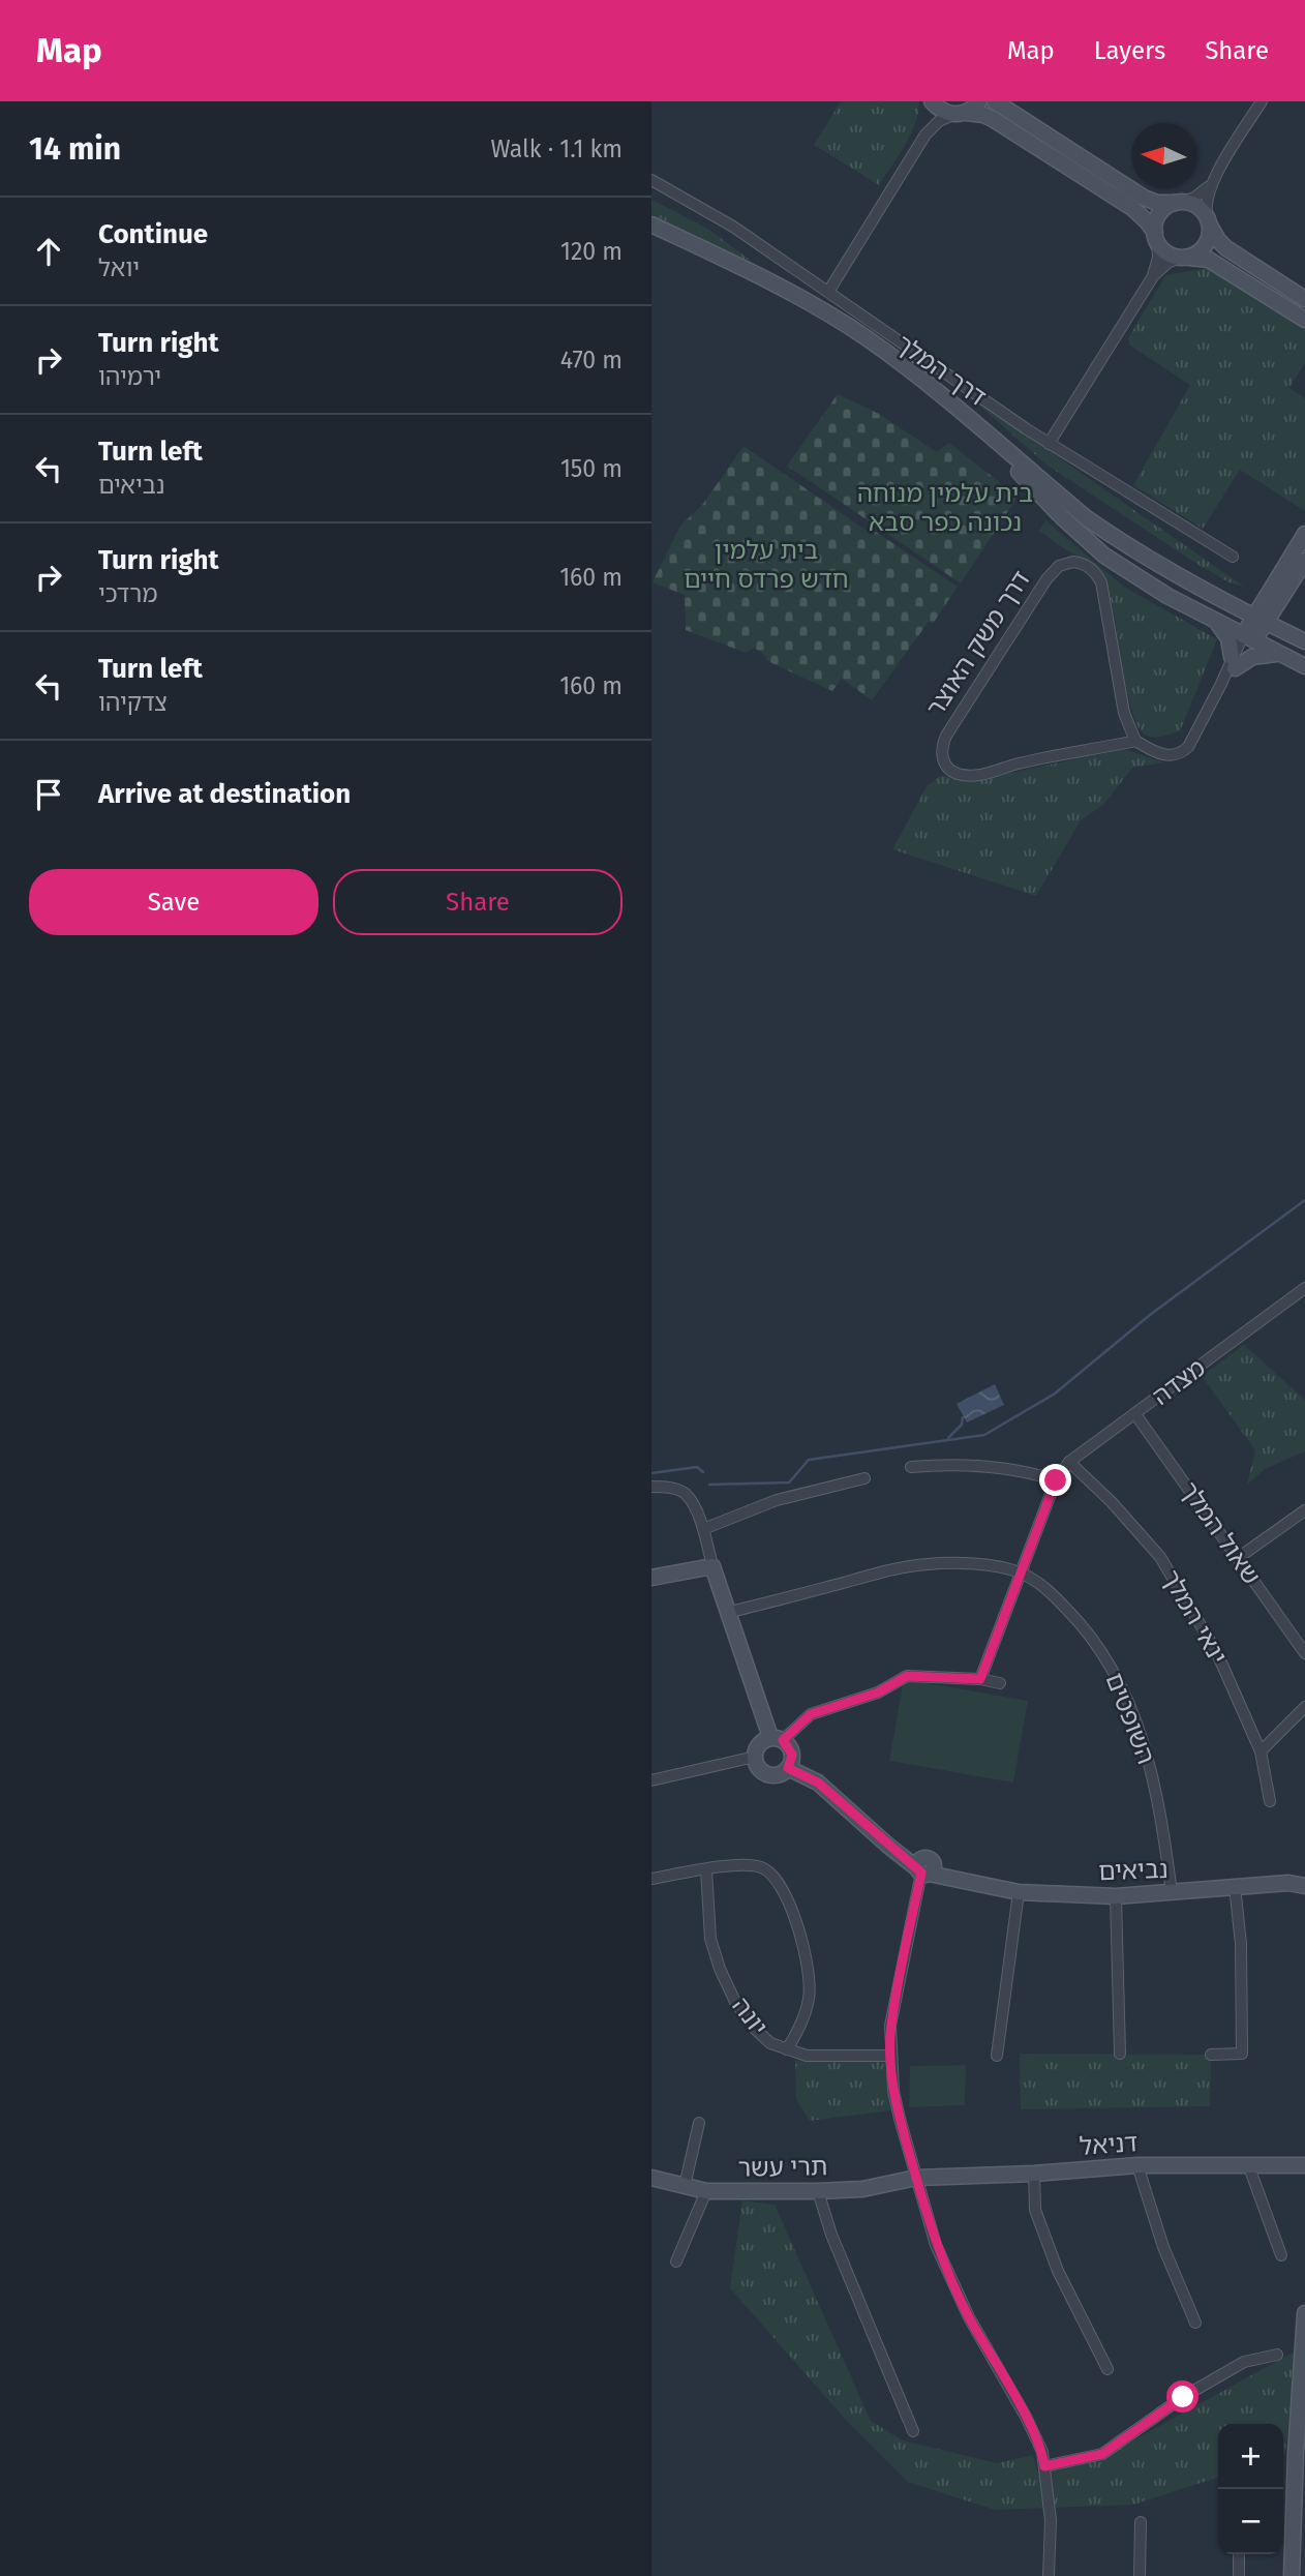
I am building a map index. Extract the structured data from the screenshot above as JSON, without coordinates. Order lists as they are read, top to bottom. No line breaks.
{"streets":{"street":["דרך המלך","דרך משק האוצר","מצדה","שאול המלך","ינאי המלך","השופטים","נביאים","יונה","דניאל","תרי עשר"]},"crossings":[["מצדה","שאול המלך"],["מצדה","ינאי המלך"],["מצדה","השופטים"],["השופטים","נביאים"],["דניאל","תרי עשר"]],"parks":["בית עלמין מנוחה נכונה כפר סבא","בית עלמין חדש פרדס חיים"],"north":"left","page":{"header":"Map","nav":["Map","Layers","Share"],"heading":["14 min","Walk · 1.1 km"],"list":[["Continue","יואל","120 m"],["Turn right","ירמיהו","470 m"],["Turn left","נביאים","150 m"],["Turn right","מרדכי","160 m"],["Turn left","צדקיהו","160 m"],"Arrive at destination"],"buttons":["Save","Share"],"map_buttons":["+","−"]}}
